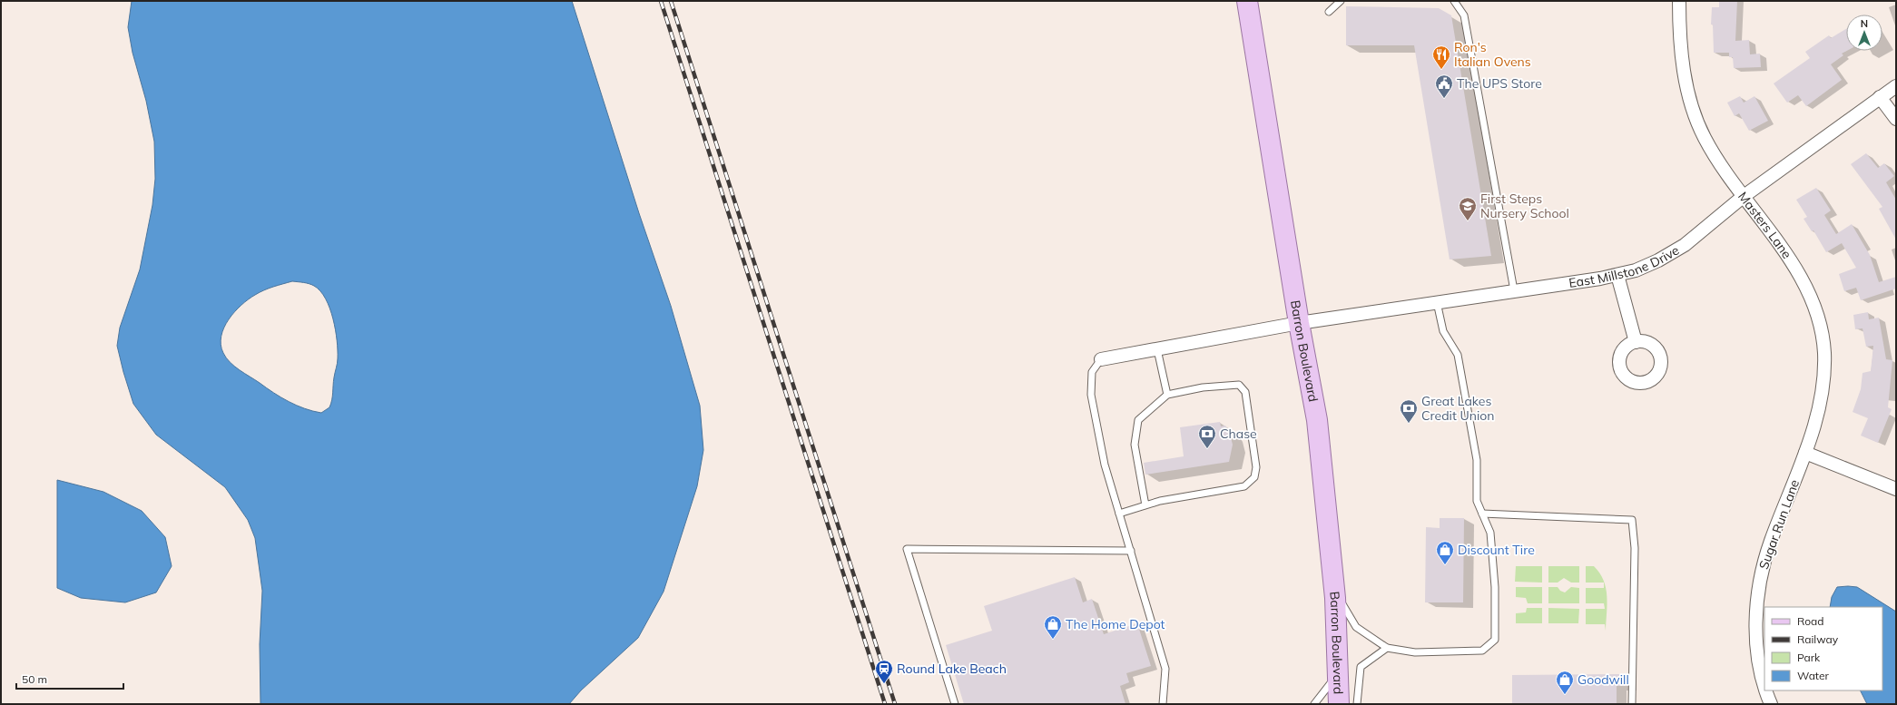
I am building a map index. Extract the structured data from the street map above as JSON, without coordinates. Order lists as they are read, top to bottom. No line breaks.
{"streets":{"main road":["Barron Boulevard"],"street":["Masters Lane","East Millstone Drive","Sugar Run Lane"]},"crossings":[["Masters Lane","East Millstone Drive"],["Masters Lane","Sugar Run Lane"],["East Millstone Drive","Barron Boulevard"]],"places":{"restaurant":["Ron's Italian Ovens"],"public building":["The UPS Store"],"school or university":["First Steps Nursery School"],"bank":["Great Lakes Credit Union","Chase"],"shop":["Discount Tire","The Home Depot","Goodwill"],"station":["Round Lake Beach"]},"legend":["Road","Railway","Park","Water"],"scale_bar":"50 m","north":"top"}
